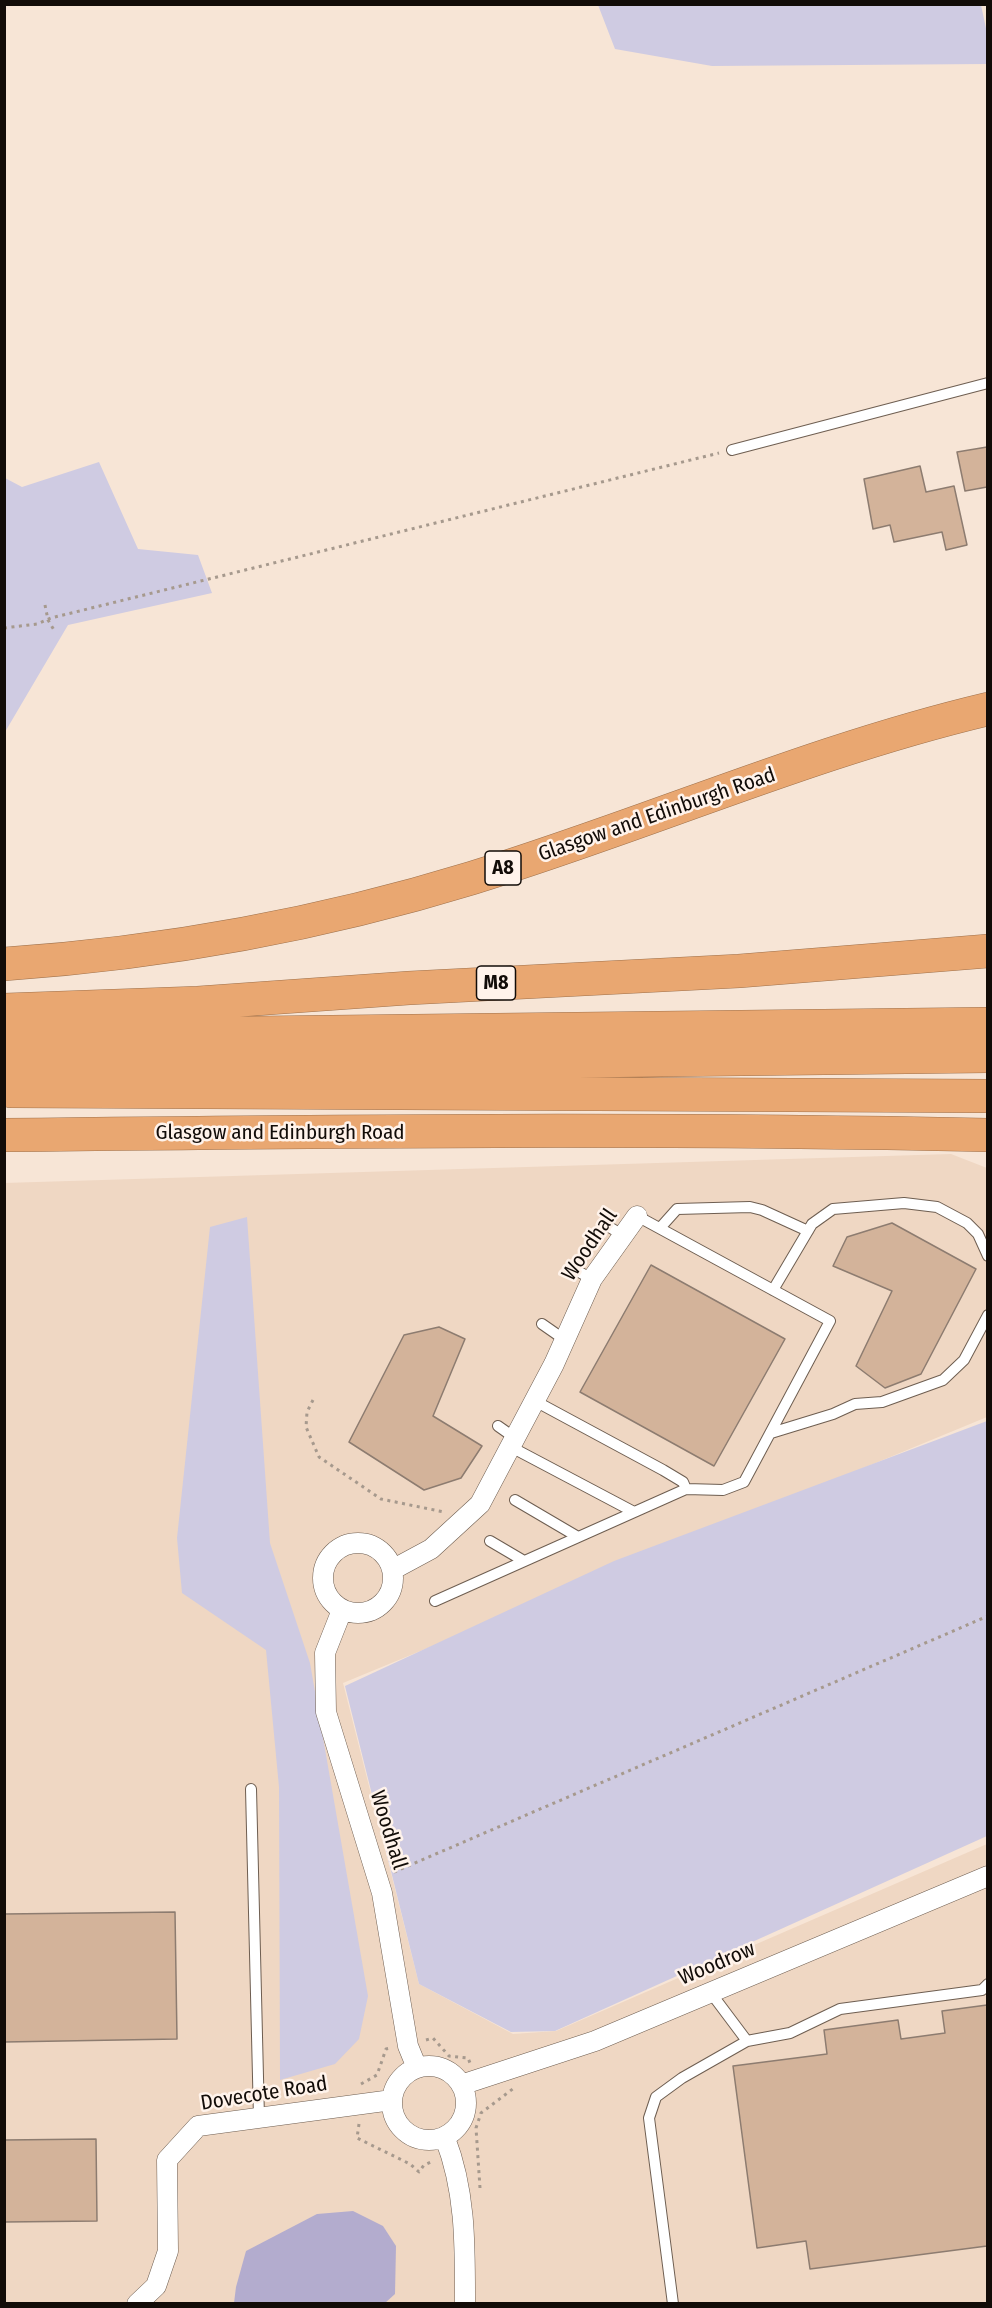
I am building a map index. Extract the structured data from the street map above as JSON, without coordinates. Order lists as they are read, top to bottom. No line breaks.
{"streets":{"highway":["Glasgow and Edinburgh Road","A8","M8"],"street":["Woodhall","Woodrow","Dovecote Road"]},"crossings":[["Woodhall","Woodrow"],["Woodhall","Dovecote Road"],["Woodrow","Dovecote Road"]]}
